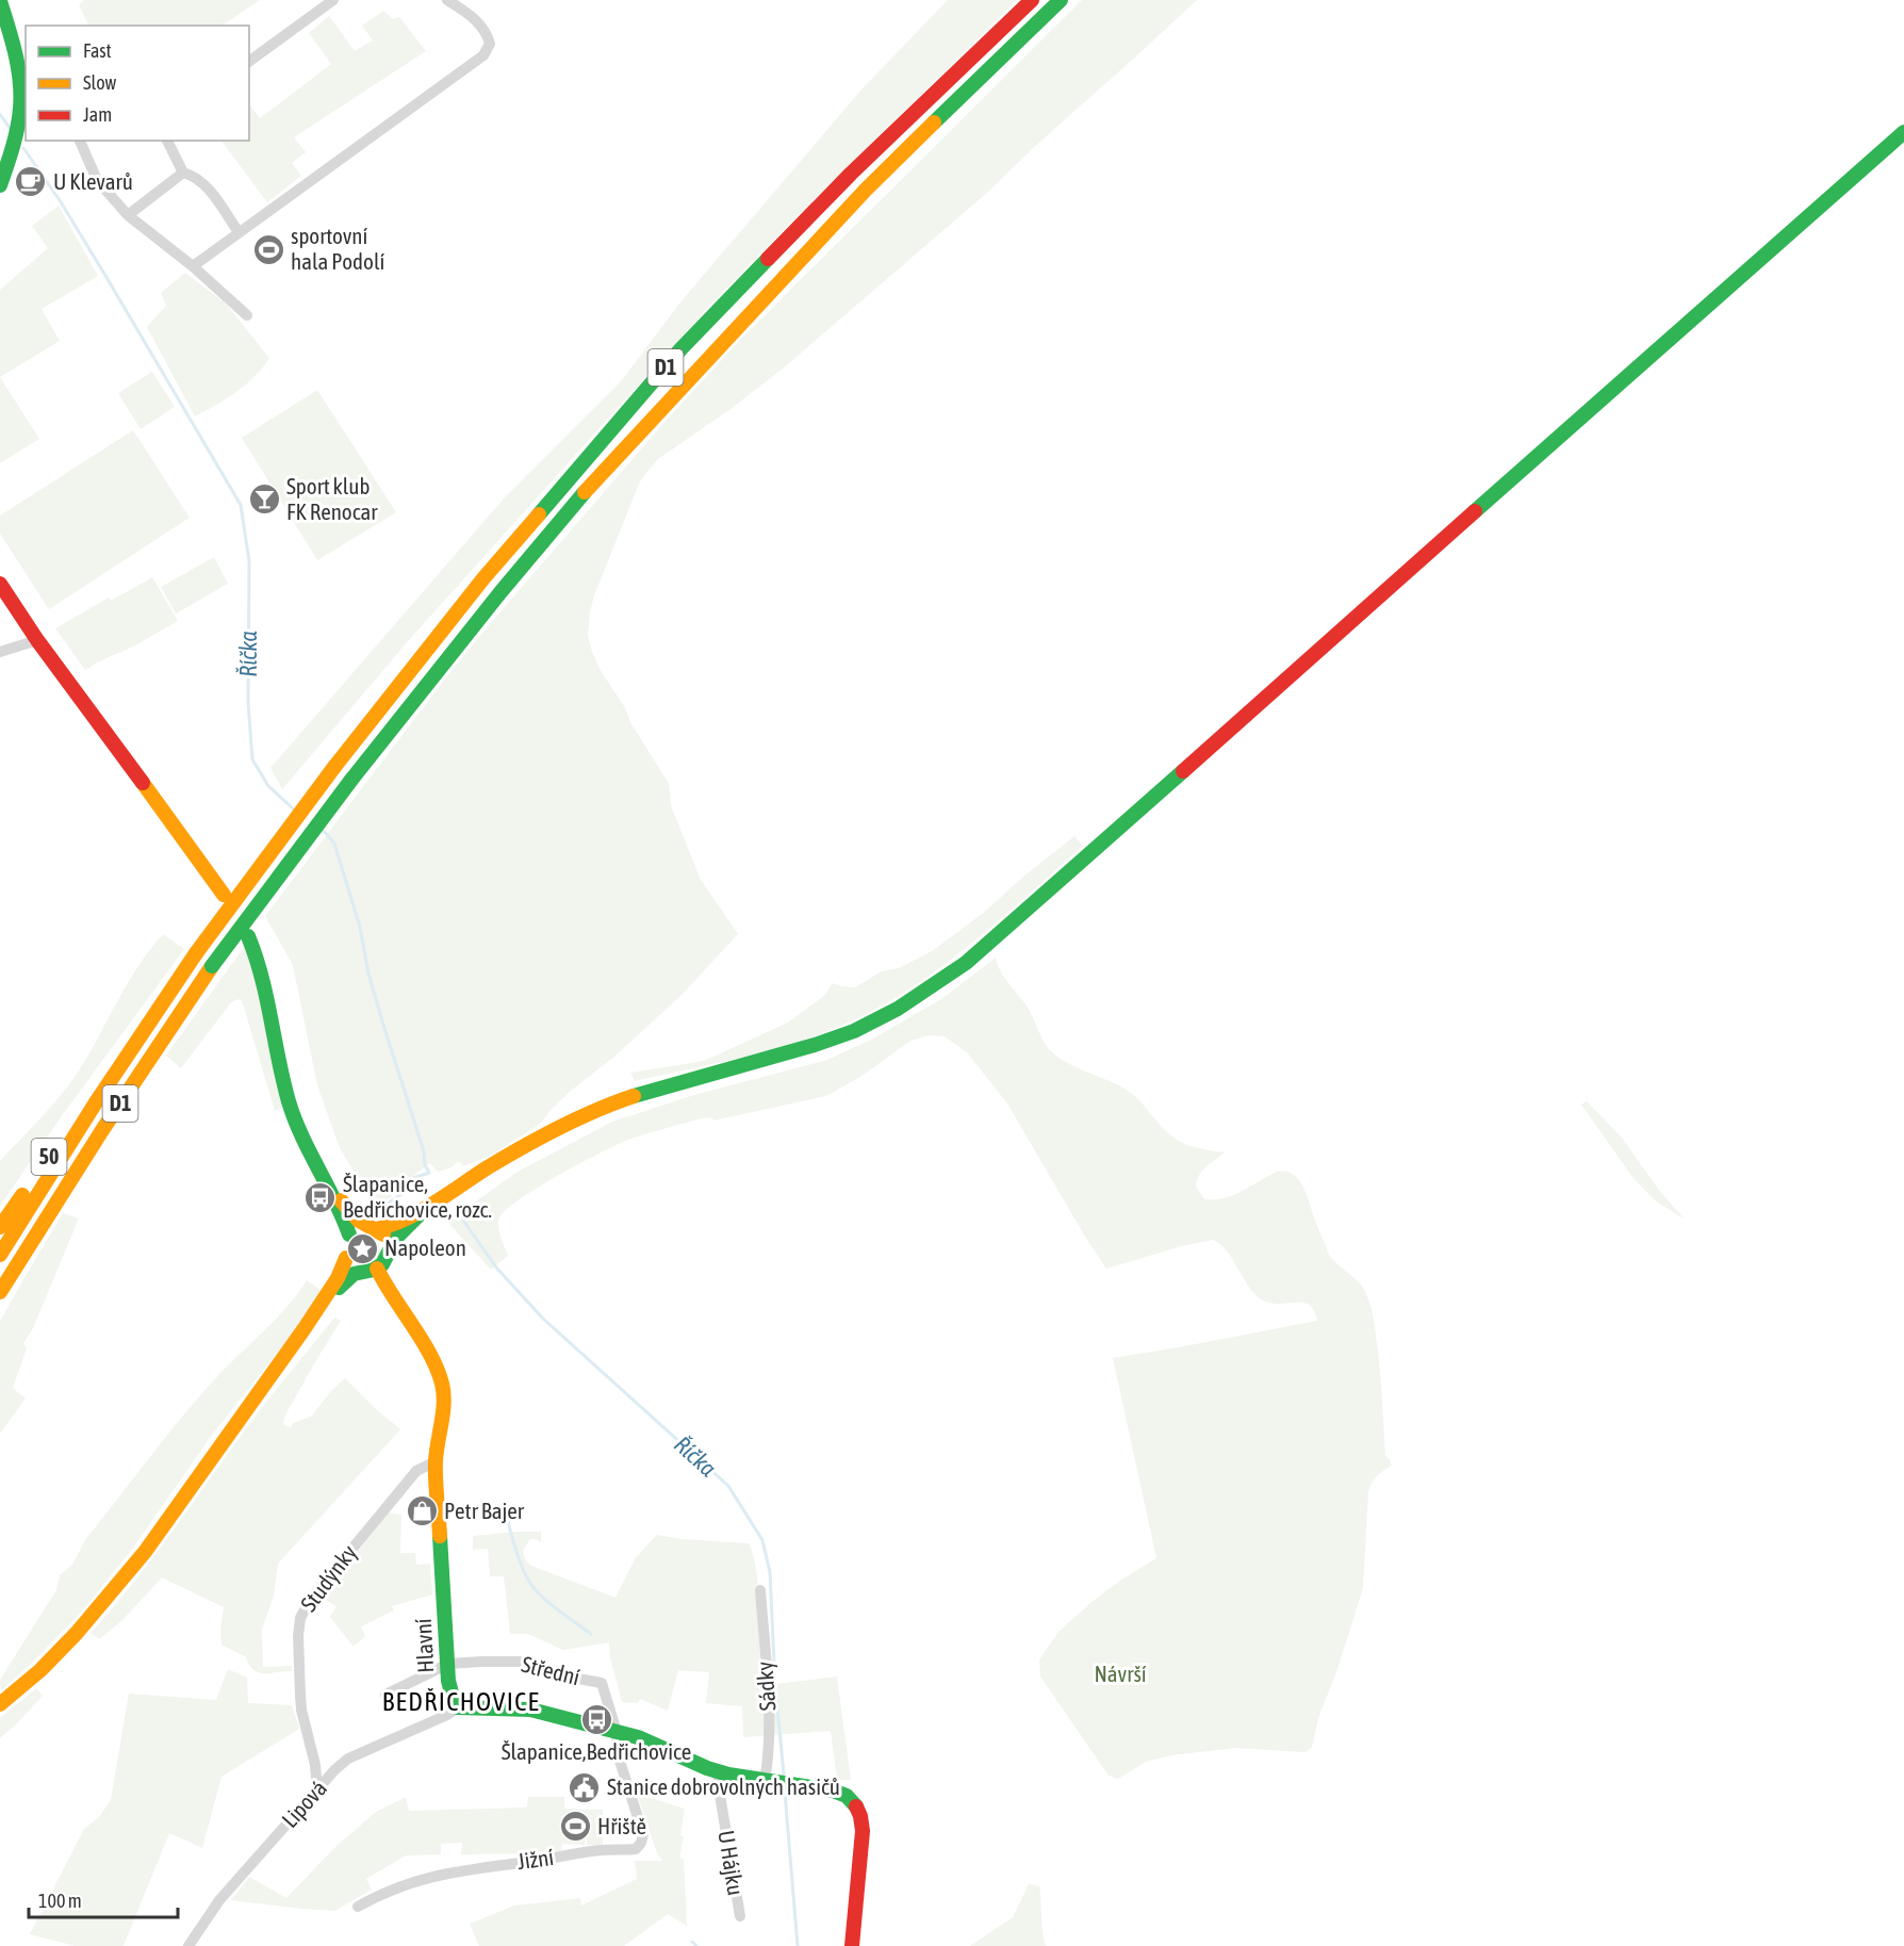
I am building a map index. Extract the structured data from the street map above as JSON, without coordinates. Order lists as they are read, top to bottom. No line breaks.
{"streets":{"main road":["D1","50","Hlavní"],"street":["Studýnky","Střední","Sádky","Lipová","Jižní","U Hájku"]},"crossings":[["D1","50"],["Studýnky","Hlavní"],["Studýnky","Lipová"],["Hlavní","Střední"],["Hlavní","Lipová"],["Střední","Jižní"]],"districts":["BEDŘICHOVICE"],"water":["Říčka"],"parks":["Návrší"],"places":{"cafe":["U Klevarů"],"sports":["sportovní hala Podolí","Hřiště"],"bar":["Sport klub FK Renocar"],"bus stop":["Šlapanice, Bedřichovice, rozc.","Šlapanice,Bedřichovice"],"place":["Napoleon"],"shop":["Petr Bajer"],"public building":["Stanice dobrovolných hasičů"]},"legend":["Fast","Slow","Jam"],"scale_bar":"100 m"}
